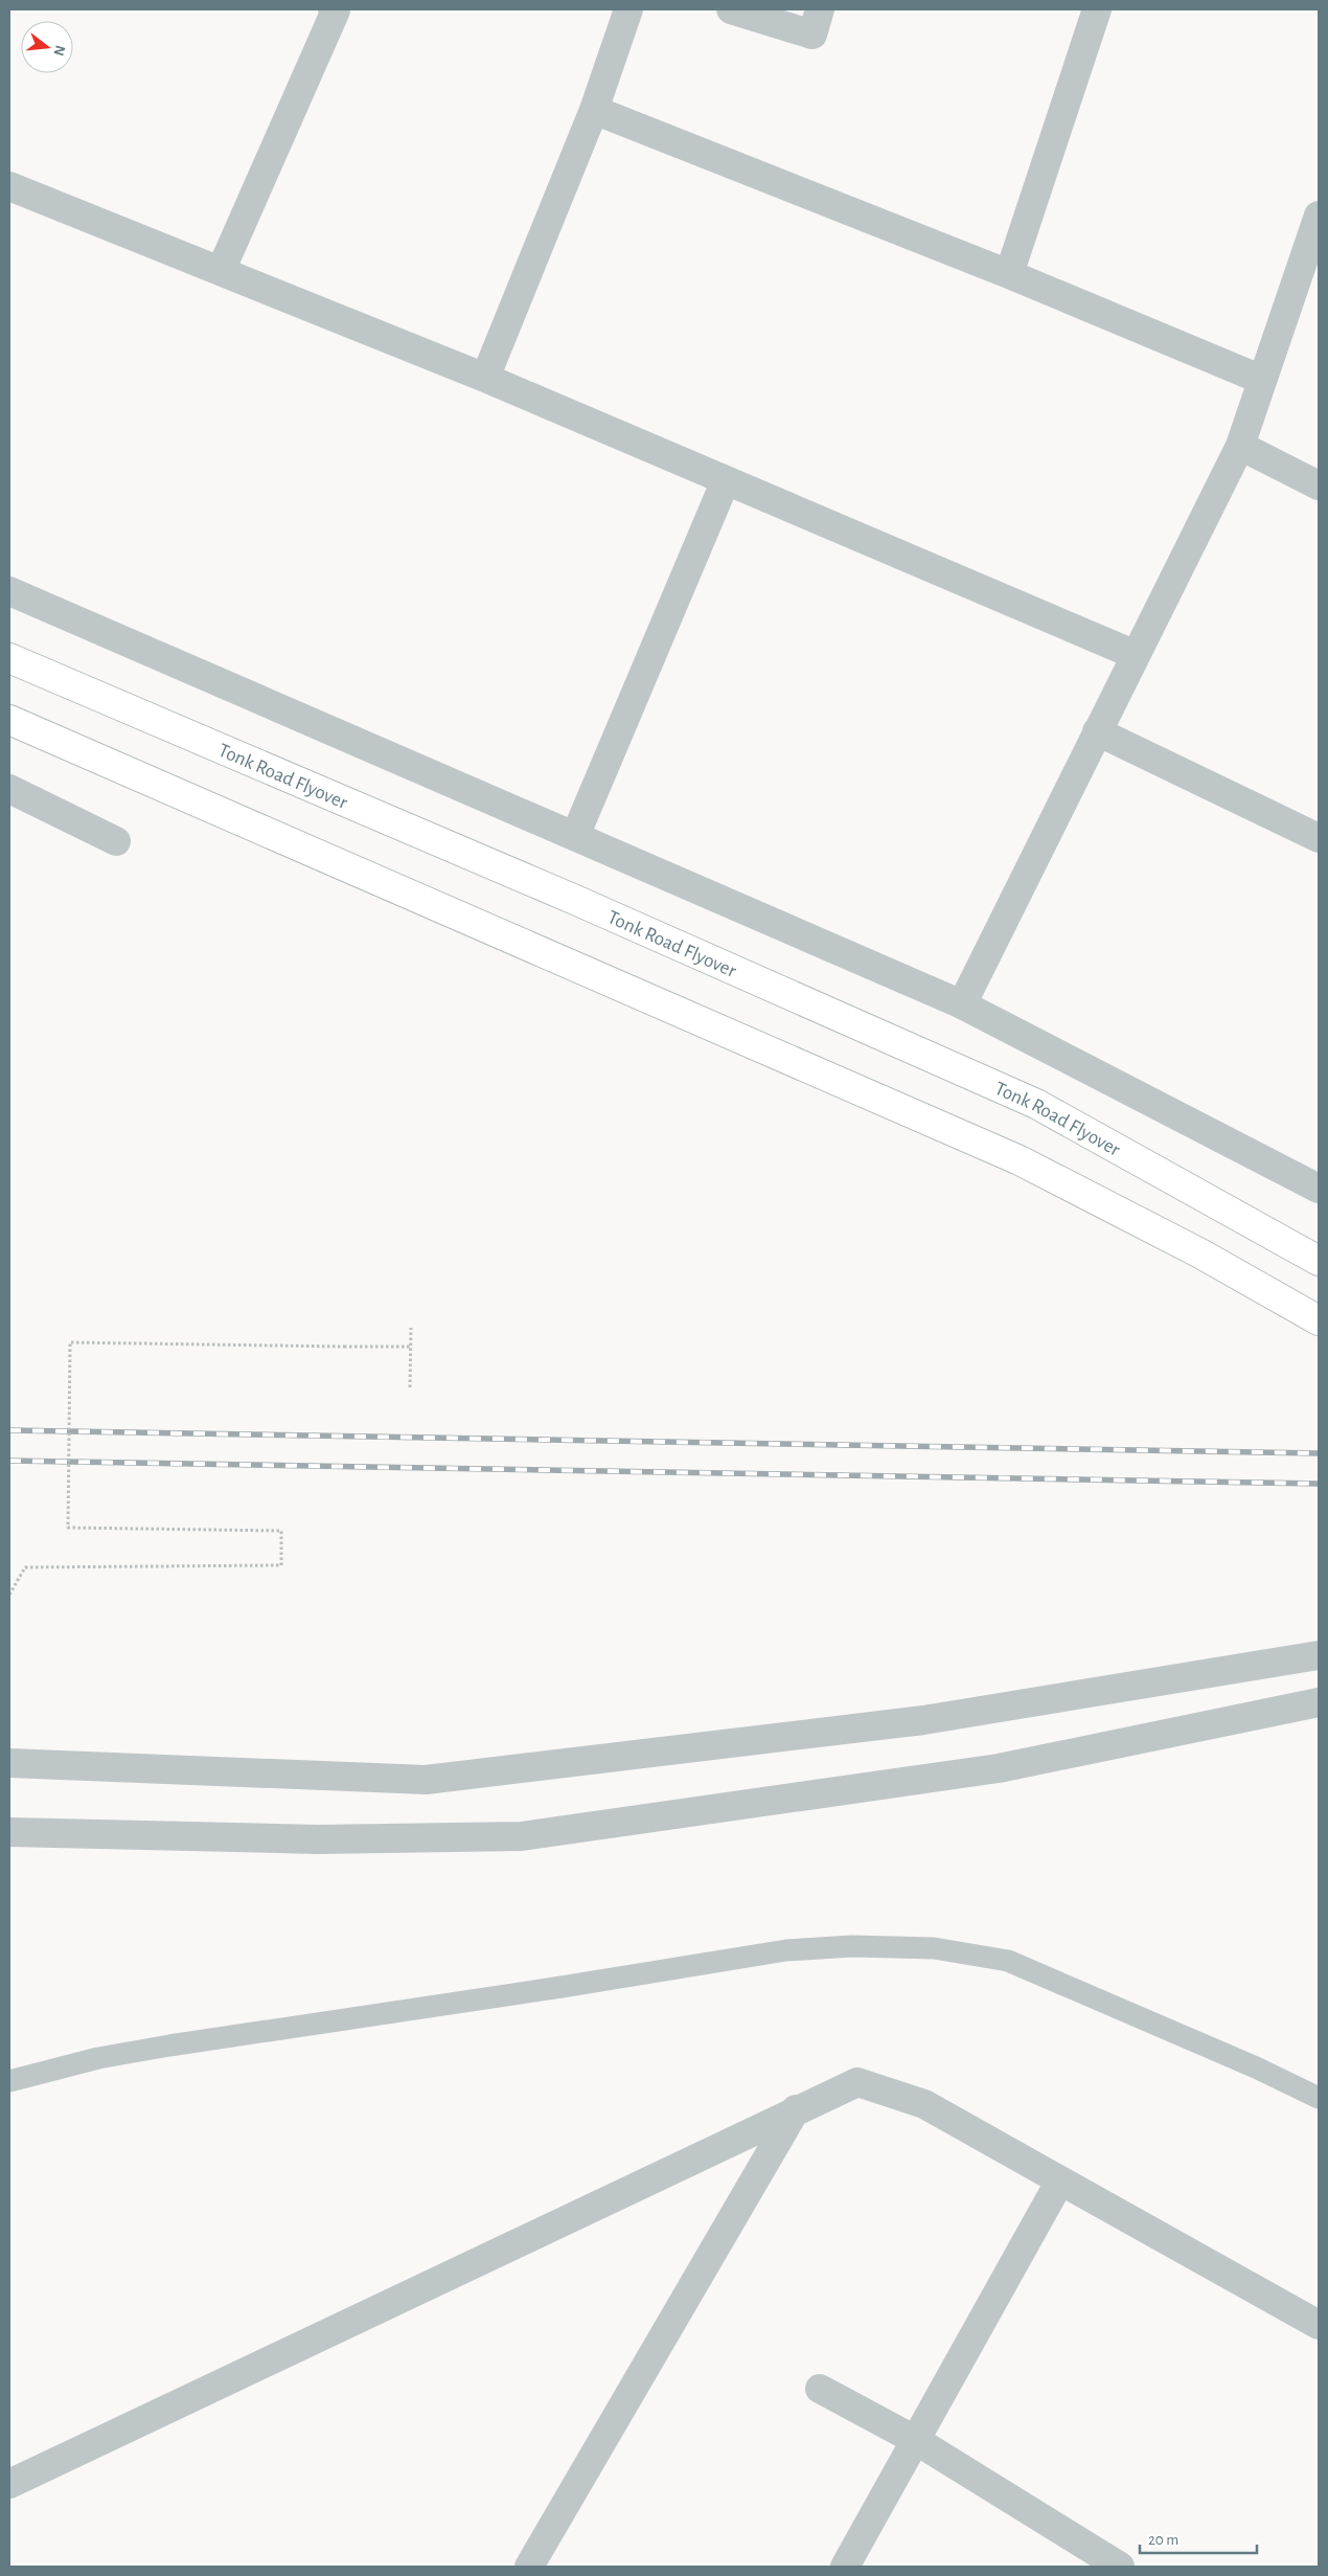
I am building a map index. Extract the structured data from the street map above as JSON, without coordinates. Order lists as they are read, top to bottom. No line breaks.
{"streets":{"main road":["Tonk Road Flyover"]},"scale_bar":"20 m","north":"right"}
